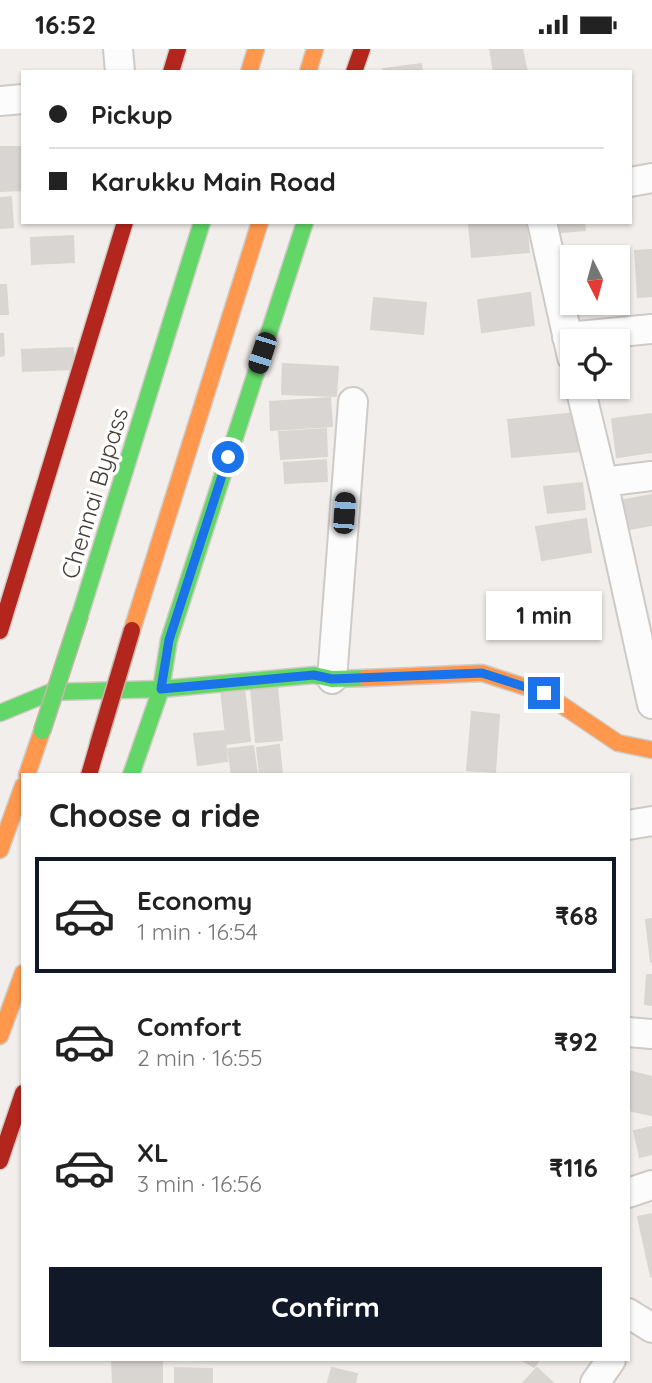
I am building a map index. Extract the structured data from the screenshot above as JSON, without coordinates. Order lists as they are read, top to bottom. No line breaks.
{"streets":{"main road":["Chennai Bypass"]},"north":"bottom","page":{"status":"16:52","banner":["Pickup","Karukku Main Road"],"bubble":"1 min","heading":"Choose a ride","list":[{"name":"Economy","note":"1 min · 16:54","value":"₹68"},{"name":"Comfort","note":"2 min · 16:55","value":"₹92"},{"name":"XL","note":"3 min · 16:56","value":"₹116"}],"buttons":"Confirm"}}
